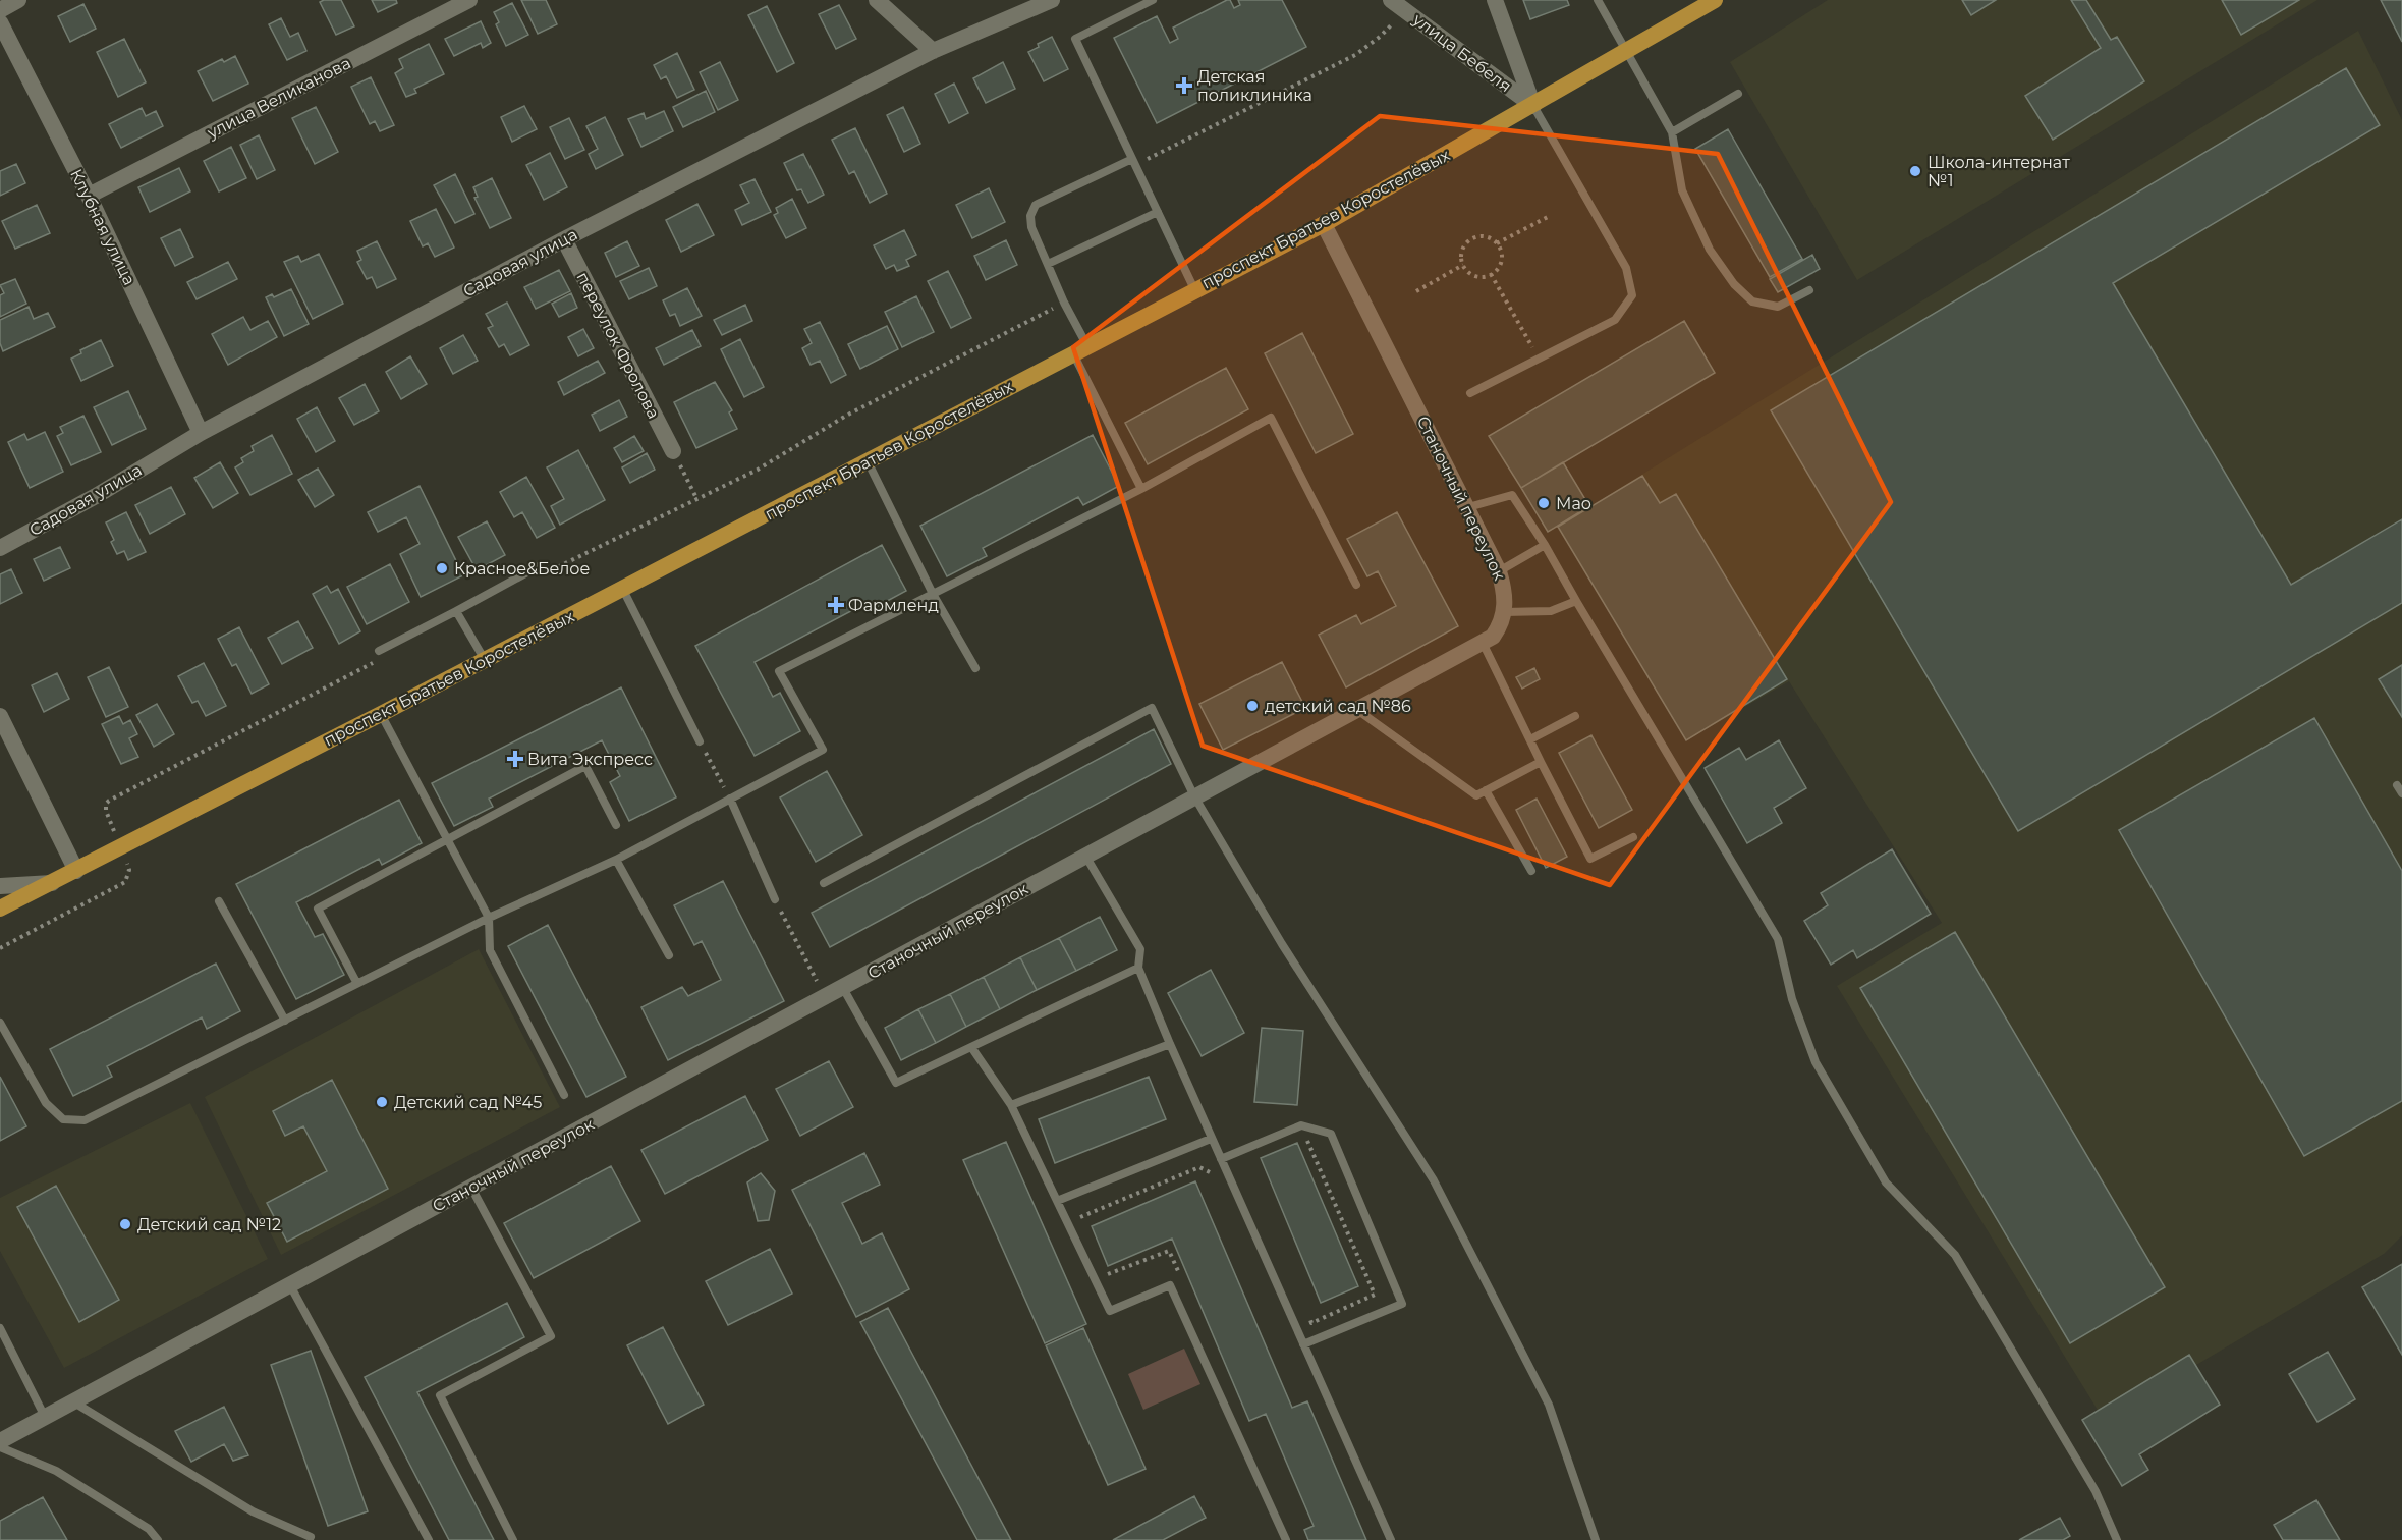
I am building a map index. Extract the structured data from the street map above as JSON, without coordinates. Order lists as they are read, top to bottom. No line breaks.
{"streets":{"main road":["проспект Братьев Коростелёвых"],"street":["улица Бебеля","улица Великанова","Клубная улица","Садовая улица","переулок Фролова","Станочный переулок"]},"crossings":[["улица Бебеля","проспект Братьев Коростелёвых"],["улица Великанова","Клубная улица"],["проспект Братьев Коростелёвых","Станочный переулок"],["Клубная улица","Садовая улица"],["Садовая улица","переулок Фролова"]],"places":{"health":["Детская поликлиника","Фармленд","Вита Экспресс"],"other":["Школа-интернат №1","Мао","Красное&Белое","детский сад №86","Детский сад №45","Детский сад №12"]}}
